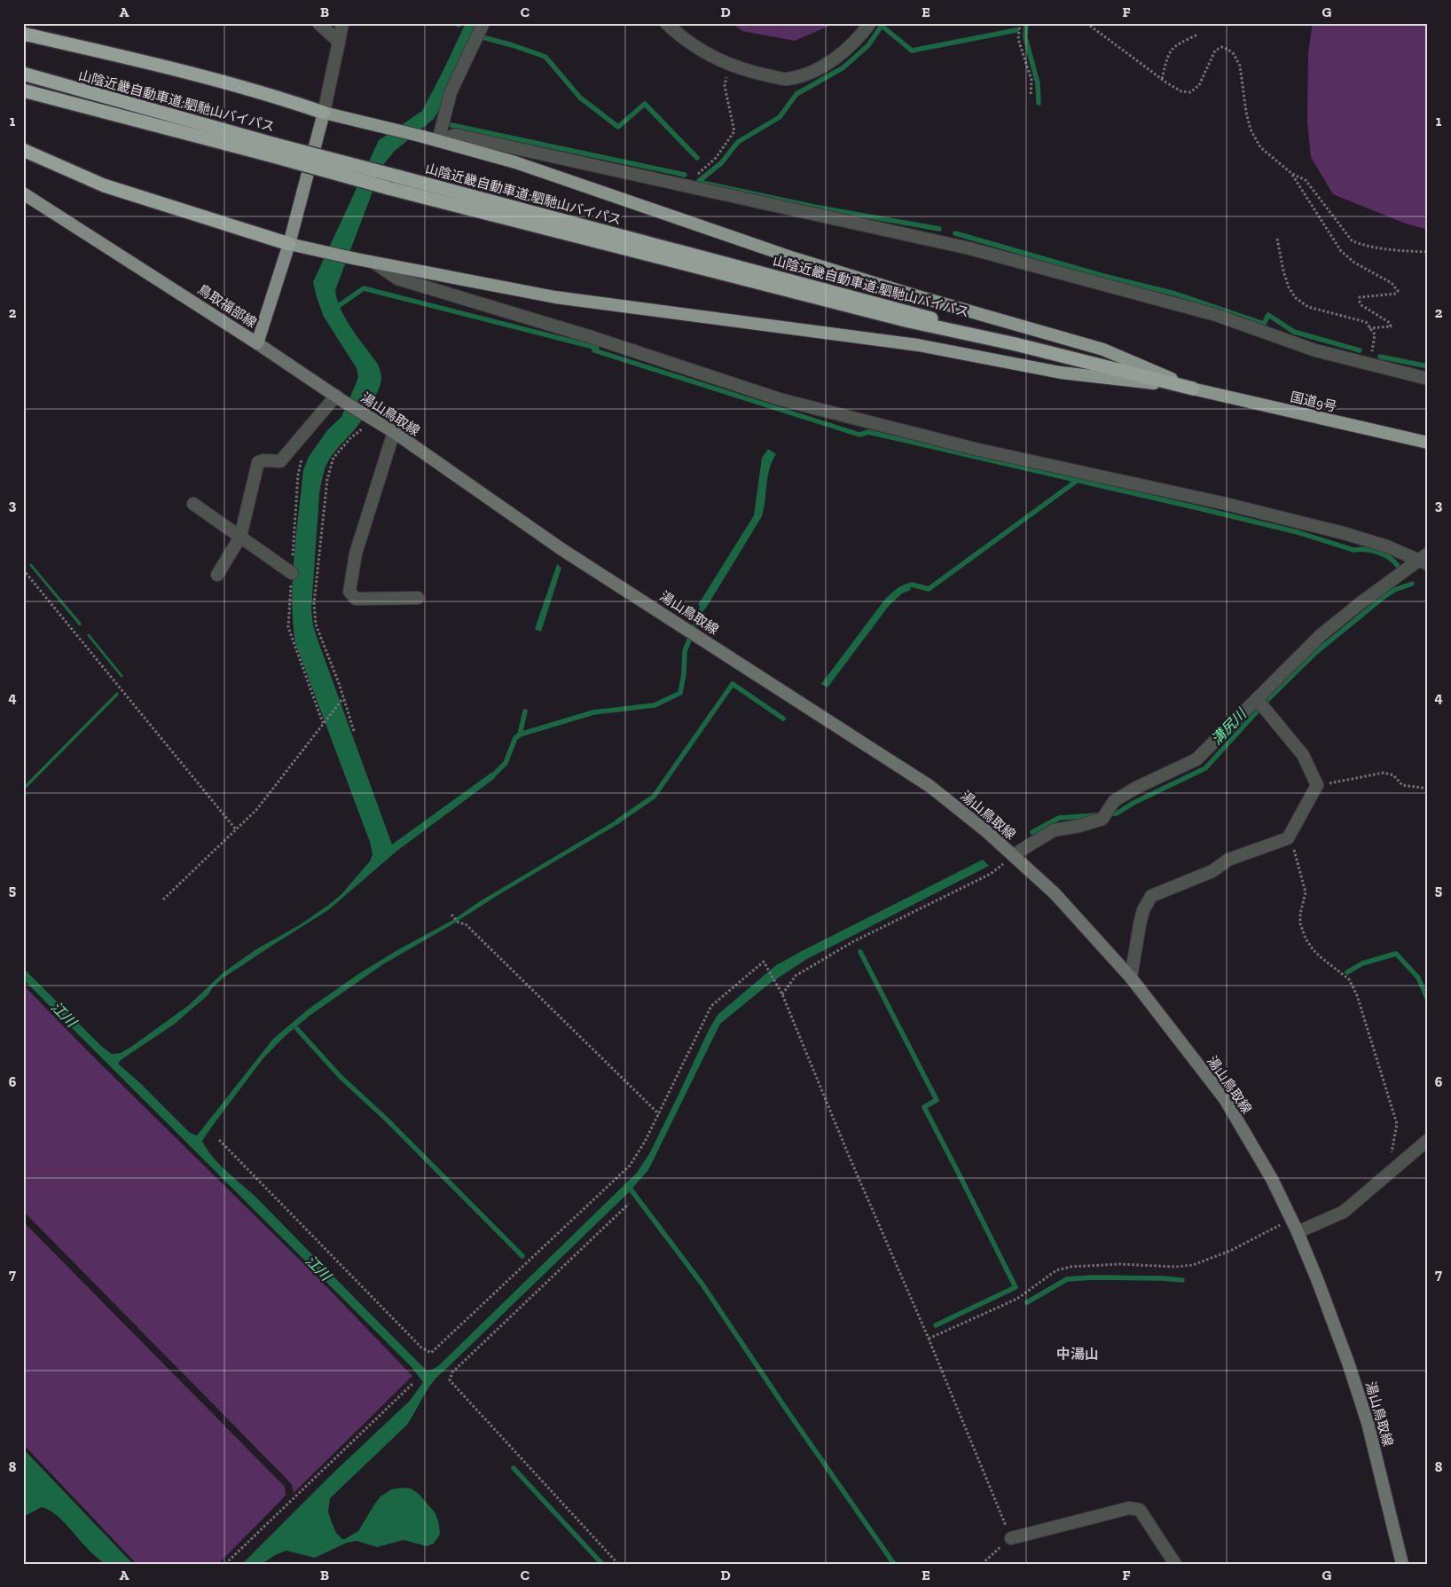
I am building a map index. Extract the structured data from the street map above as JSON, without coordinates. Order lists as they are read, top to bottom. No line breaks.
{"streets":{"highway":["山陰近畿自動車道;駟馳山バイパス","国道9号"],"main road":["鳥取福部線","湯山鳥取線"]},"crossings":[["山陰近畿自動車道;駟馳山バイパス","国道9号"],["鳥取福部線","湯山鳥取線"]],"districts":["中湯山"],"water":["溝尻川","江川"],"grid":{"columns":["A","B","C","D","E","F","G"],"rows":["1","2","3","4","5","6","7","8"]}}
